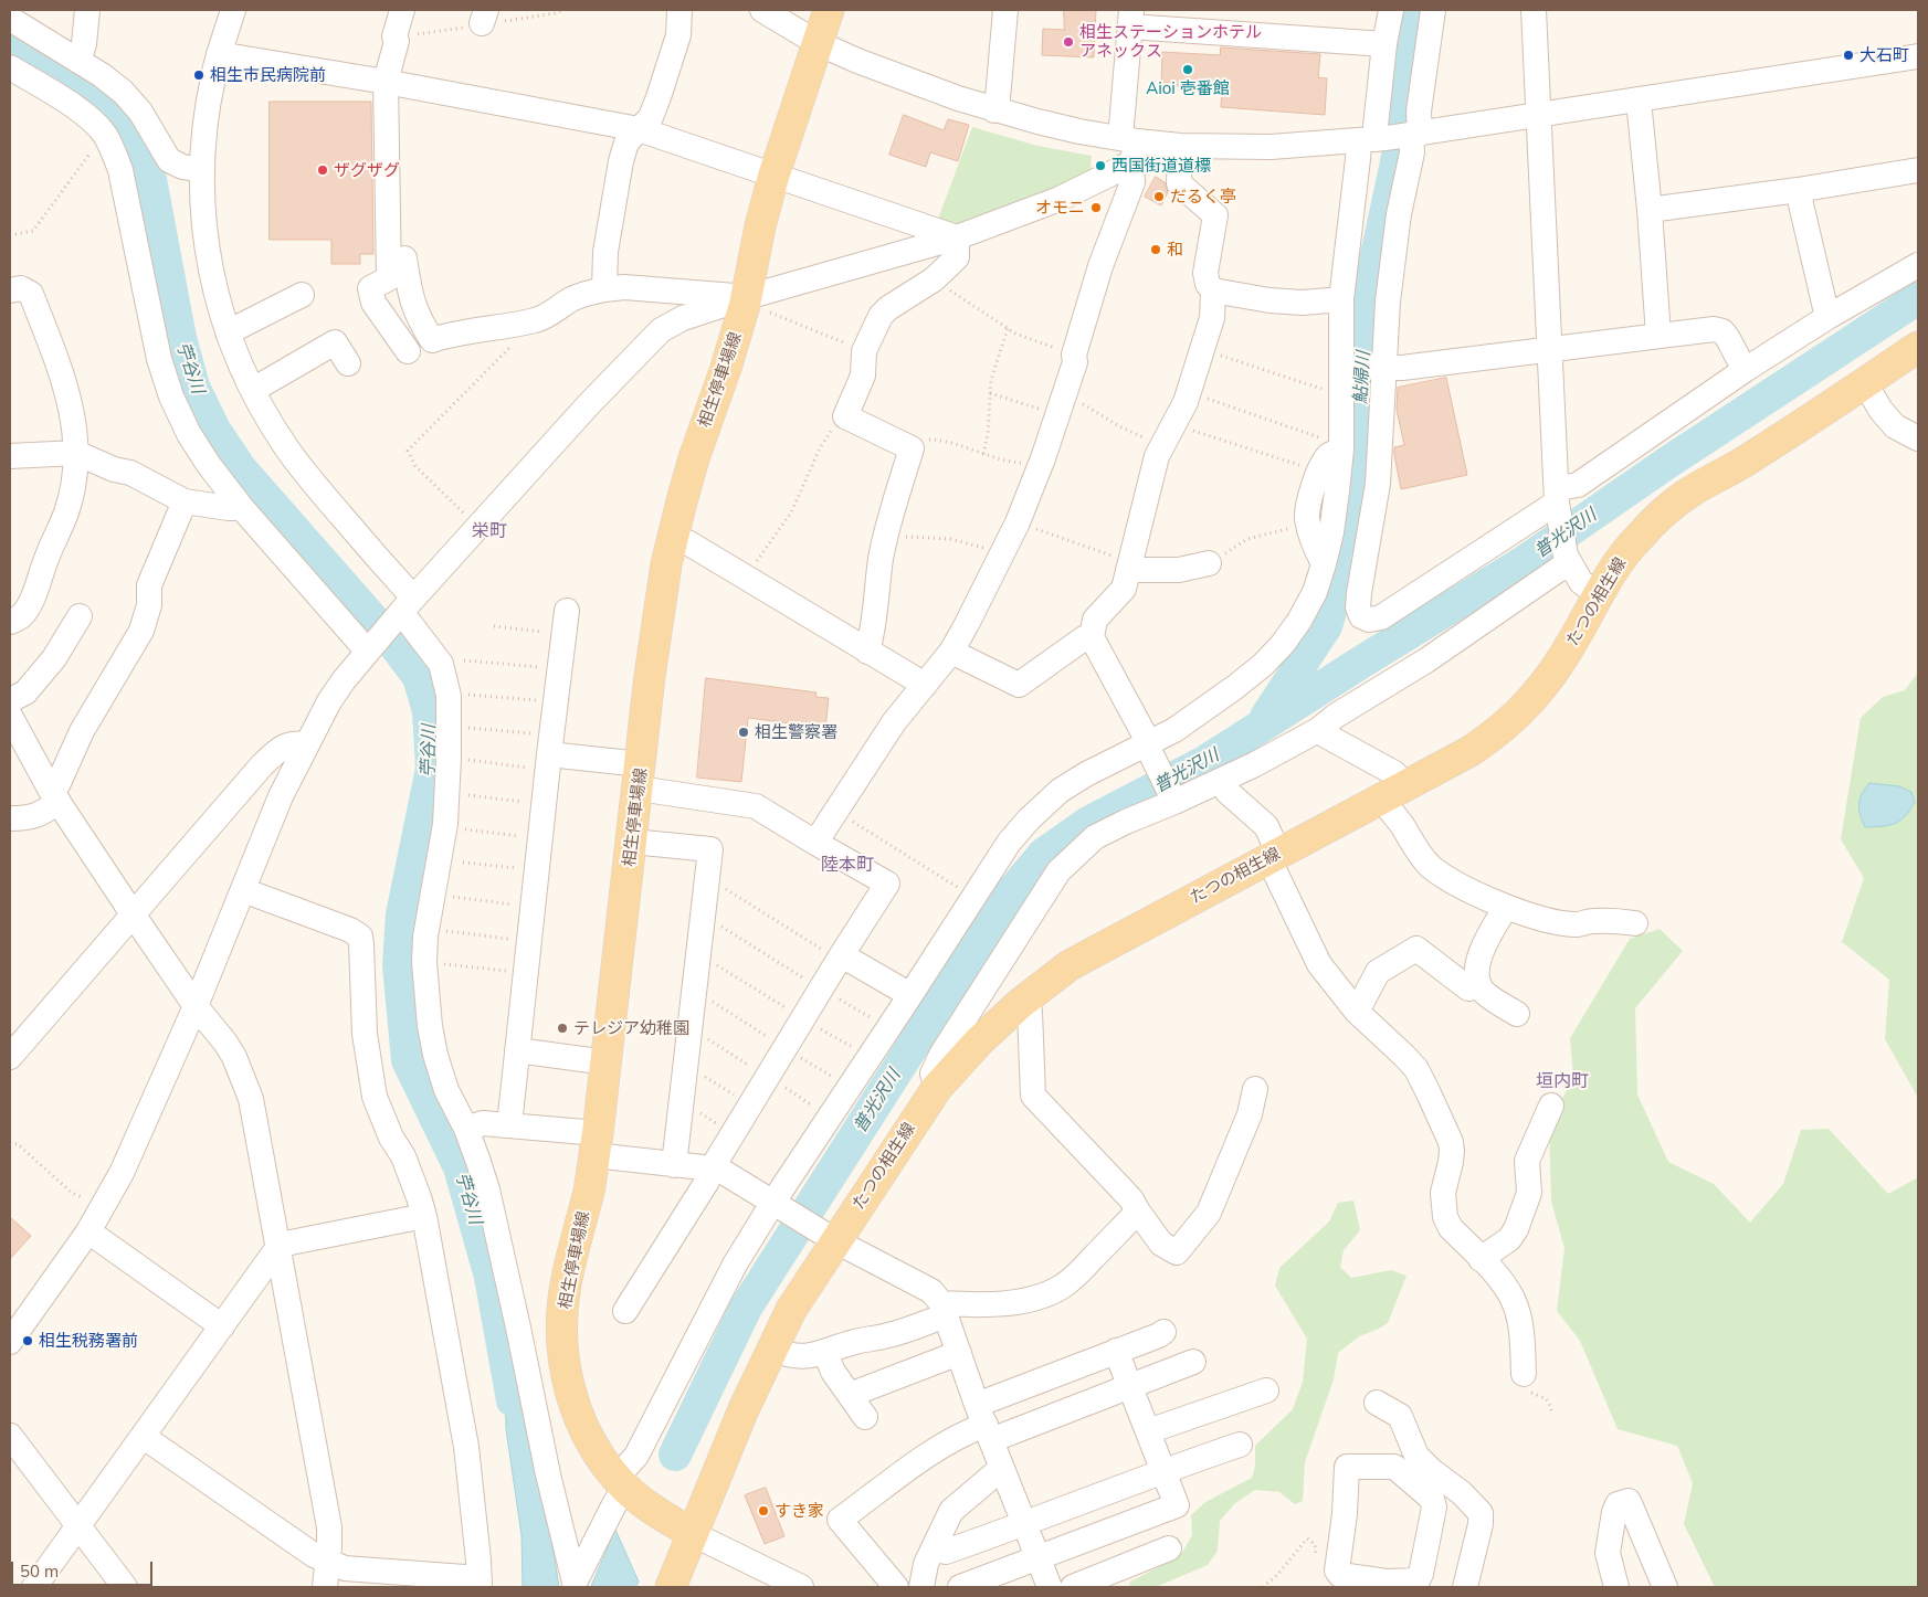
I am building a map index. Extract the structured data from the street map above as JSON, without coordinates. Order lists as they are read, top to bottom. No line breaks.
{"streets":{"main road":["相生停車場線","たつの相生線"]},"crossings":[["相生停車場線","たつの相生線"]],"districts":["栄町","陸本町","垣内町"],"water":["苧谷川","鮎帰川","普光沢川"],"places":["相生ステーションホテル アネックス","大石町","Aioi 壱番館","相生市民病院前","西国街道道標","ザグザグ","だるく亭","オモニ","和","相生警察署","テレジア幼稚園","相生税務署前","すき家"],"scale_bar":"50 m"}
